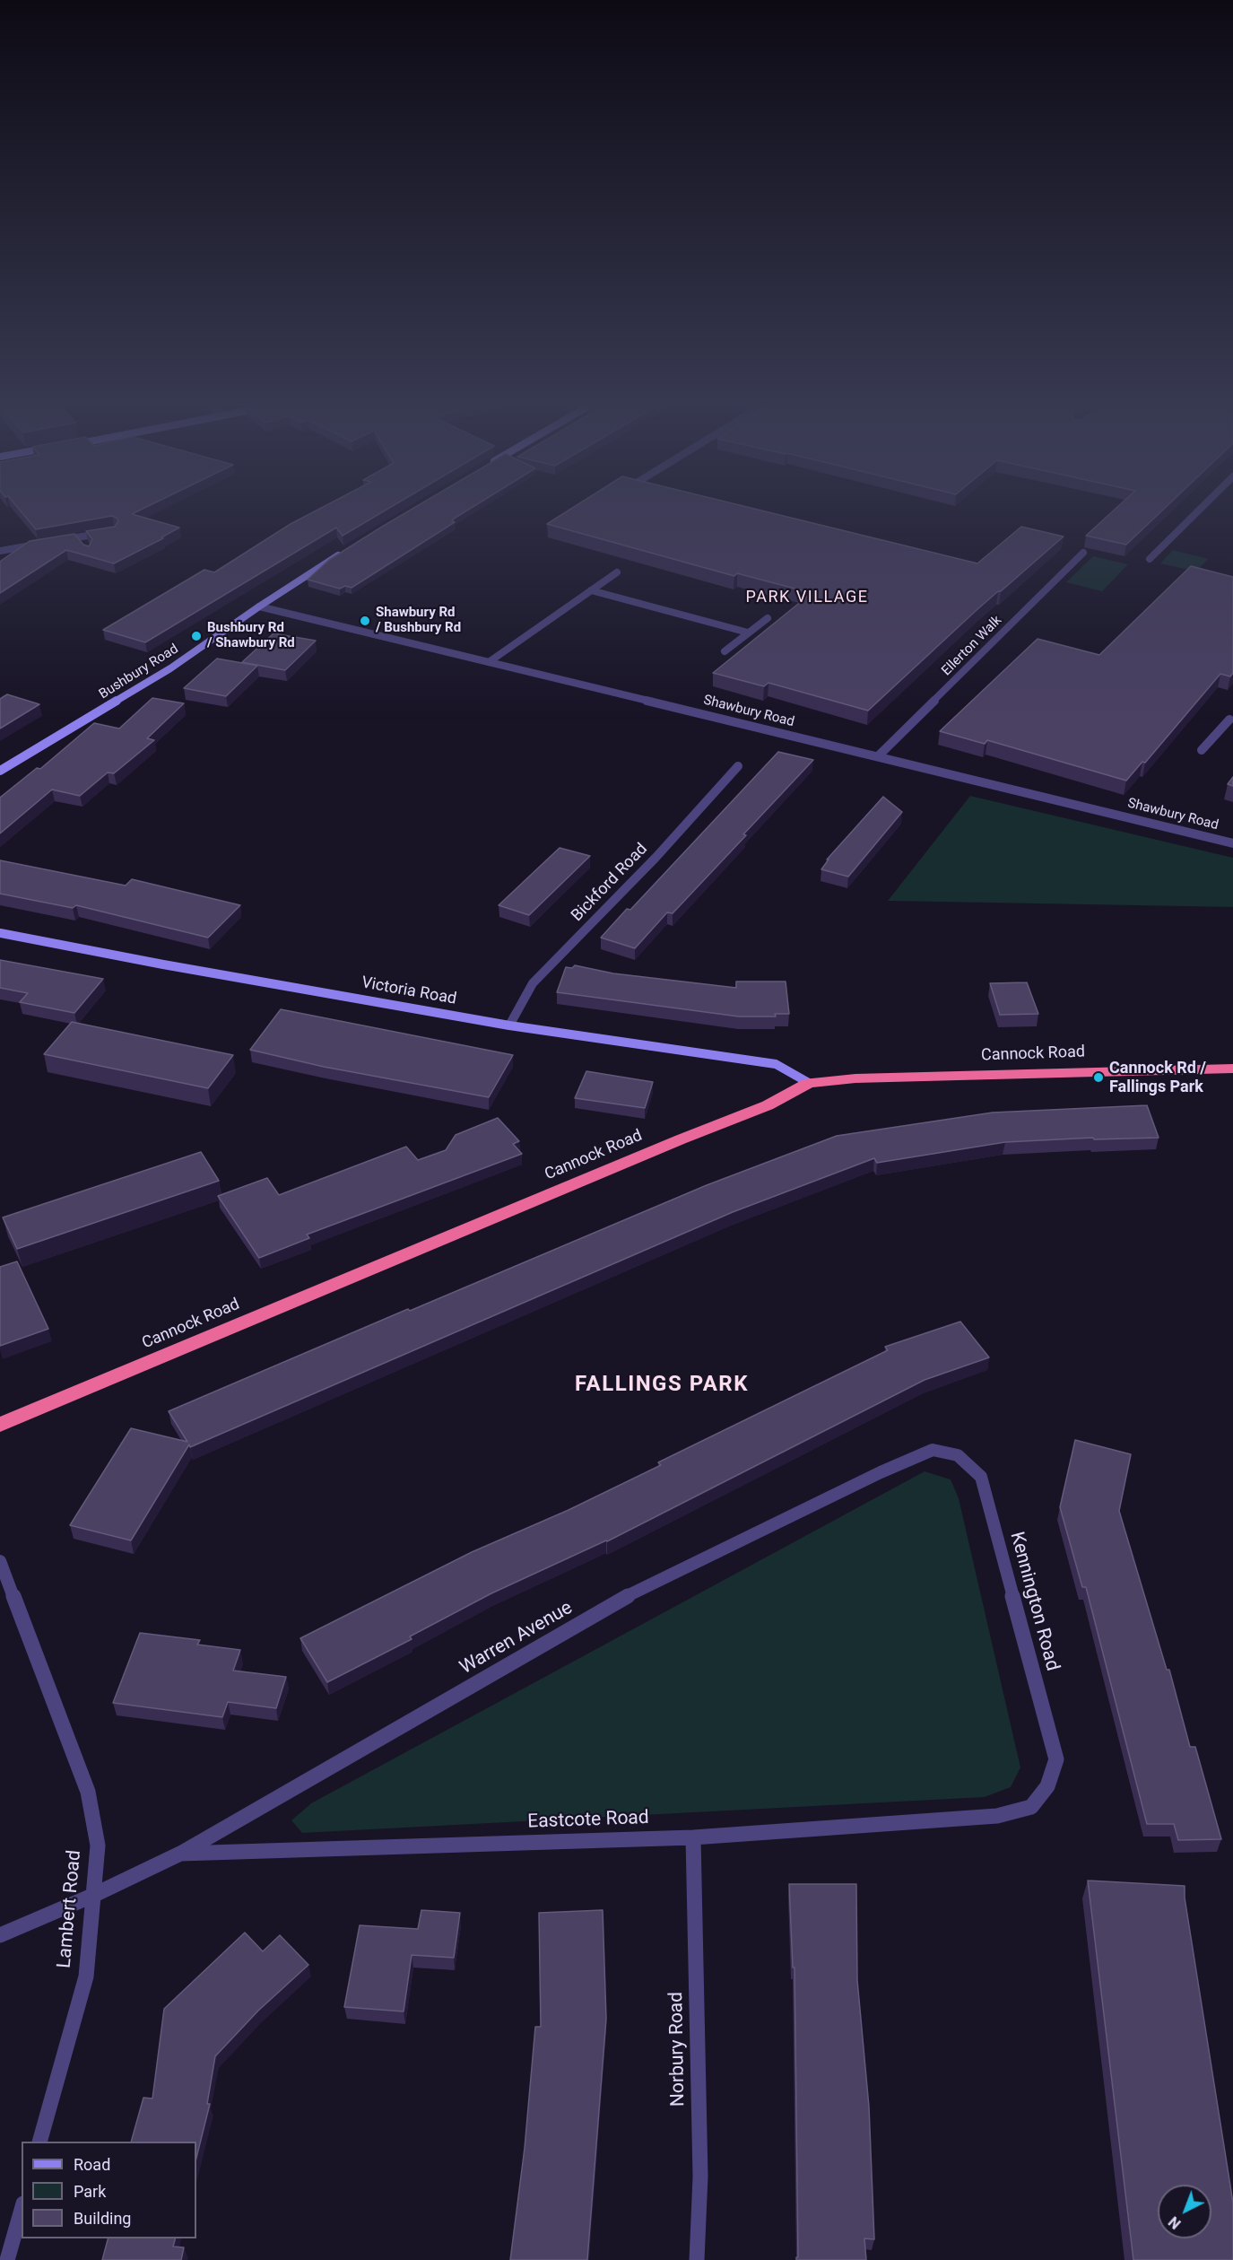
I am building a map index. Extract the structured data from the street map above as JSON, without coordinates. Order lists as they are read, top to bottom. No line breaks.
{"streets":{"highway":["Cannock Road"],"street":["Ellerton Walk","Bushbury Road","Shawbury Road","Bickford Road","Victoria Road","Kennington Road","Warren Avenue","Eastcote Road","Lambert Road","Norbury Road"]},"crossings":[["Ellerton Walk","Shawbury Road"],["Bushbury Road","Shawbury Road"],["Bickford Road","Victoria Road"],["Victoria Road","Cannock Road"],["Kennington Road","Warren Avenue"],["Kennington Road","Eastcote Road"],["Warren Avenue","Eastcote Road"],["Warren Avenue","Lambert Road"],["Eastcote Road","Norbury Road"]],"districts":["PARK VILLAGE","FALLINGS PARK"],"places":["Shawbury Rd / Bushbury Rd","Bushbury Rd / Shawbury Rd","Cannock Rd / Fallings Park"],"legend":["Road","Park","Building"],"north":"bottom left"}
